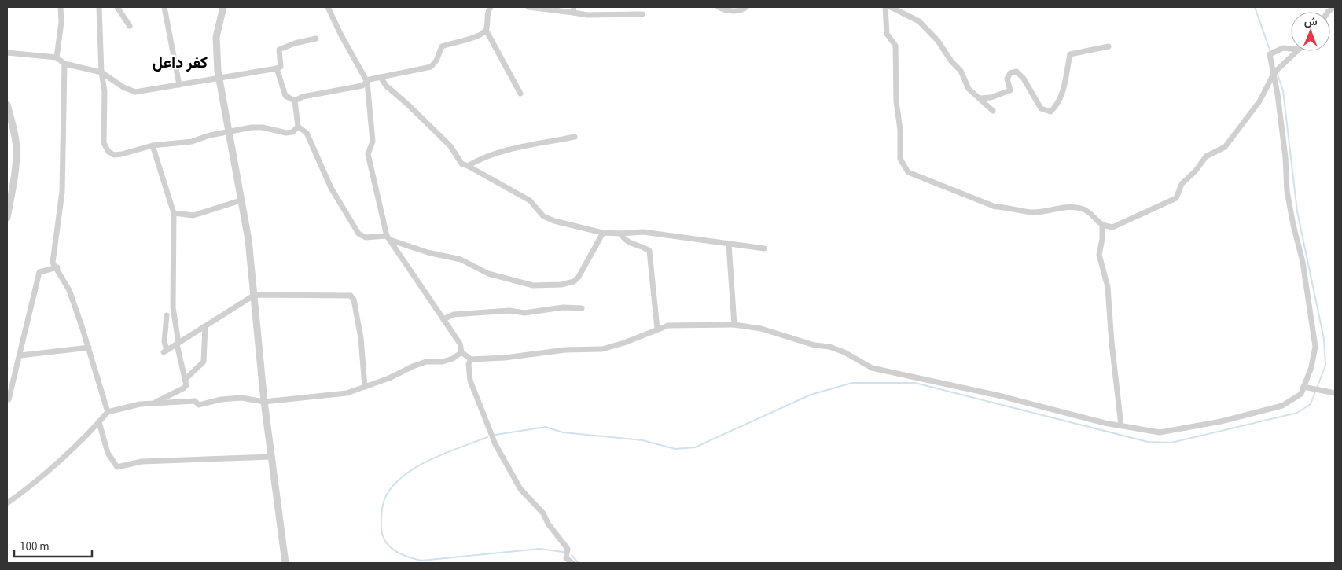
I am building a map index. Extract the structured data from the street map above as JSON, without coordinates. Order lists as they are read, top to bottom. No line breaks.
{"districts":["كفر داعل"],"scale_bar":"100 m","north":"top"}
